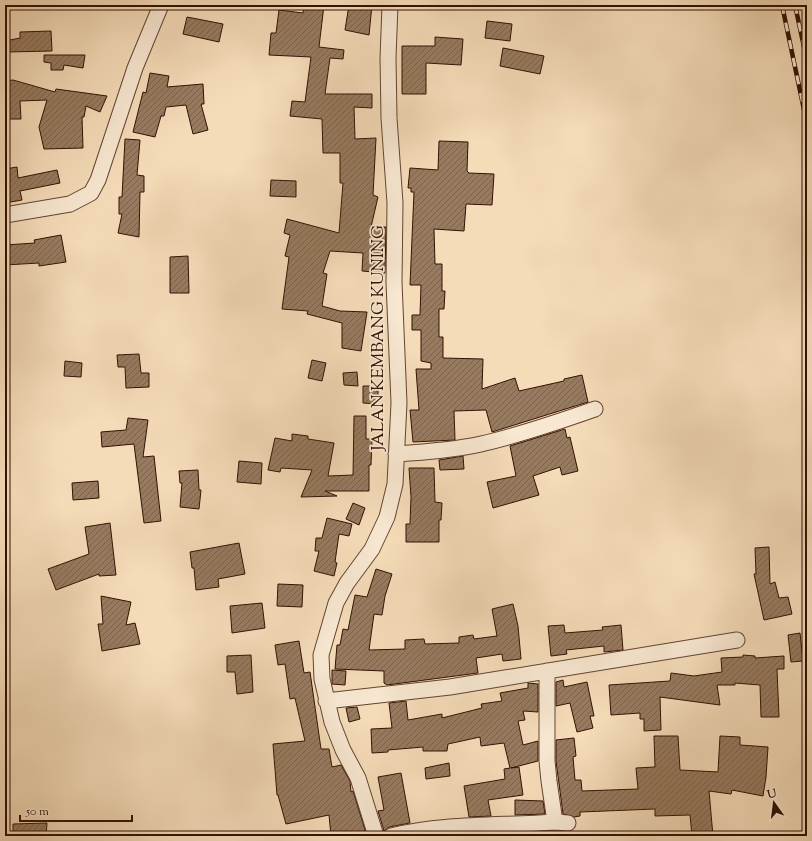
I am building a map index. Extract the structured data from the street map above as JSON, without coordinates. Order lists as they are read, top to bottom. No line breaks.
{"streets":{"street":["JALAN KEMBANG KUNING"]},"scale_bar":"50 m","north":"top"}
